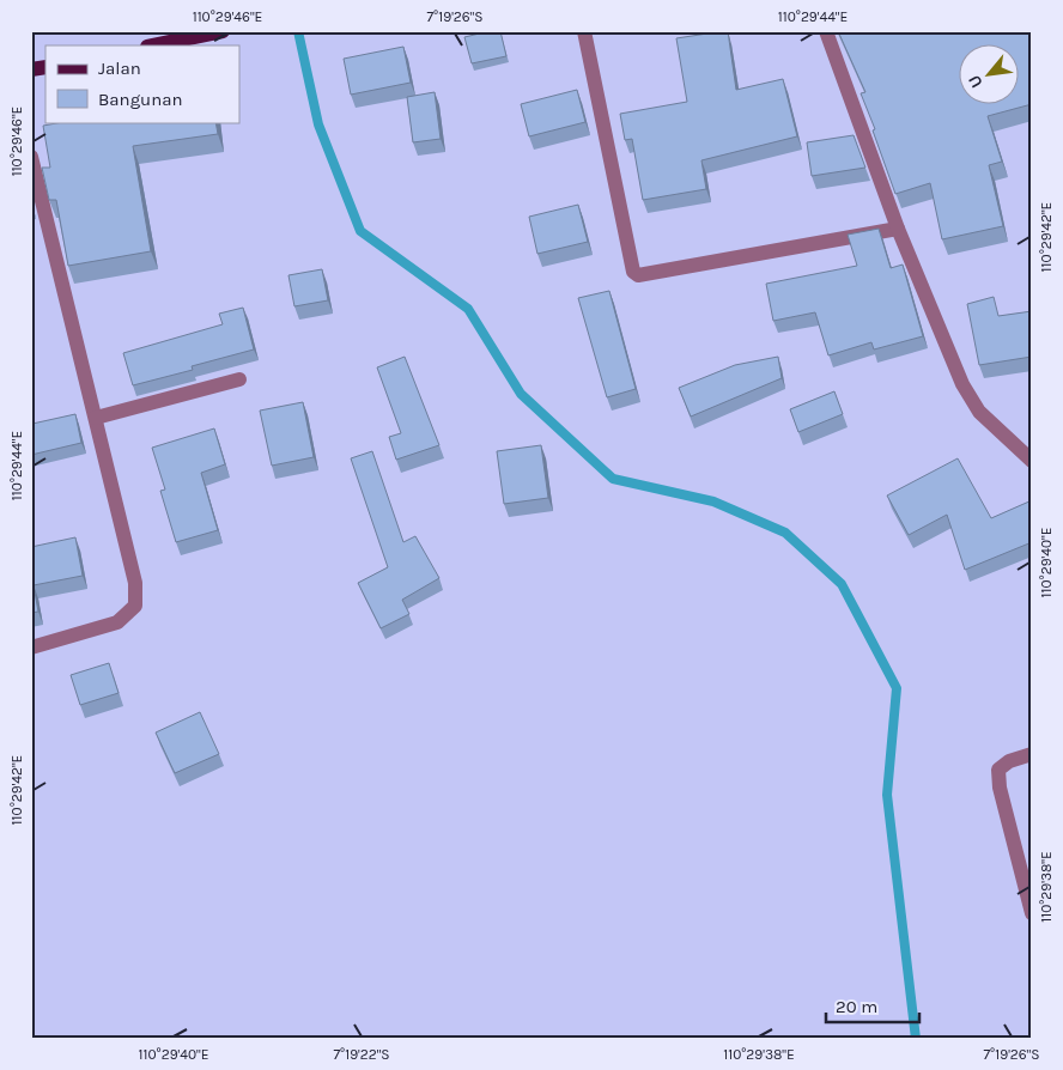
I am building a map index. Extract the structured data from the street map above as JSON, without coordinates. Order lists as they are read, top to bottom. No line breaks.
{"legend":["Jalan","Bangunan"],"scale_bar":"20 m","north":"bottom left","coordinates":["110°29'46\"E","7°19'26\"S","110°29'44\"E","110°29'42\"E","110°29'40\"E","110°29'38\"E","7°19'22\"S"]}
